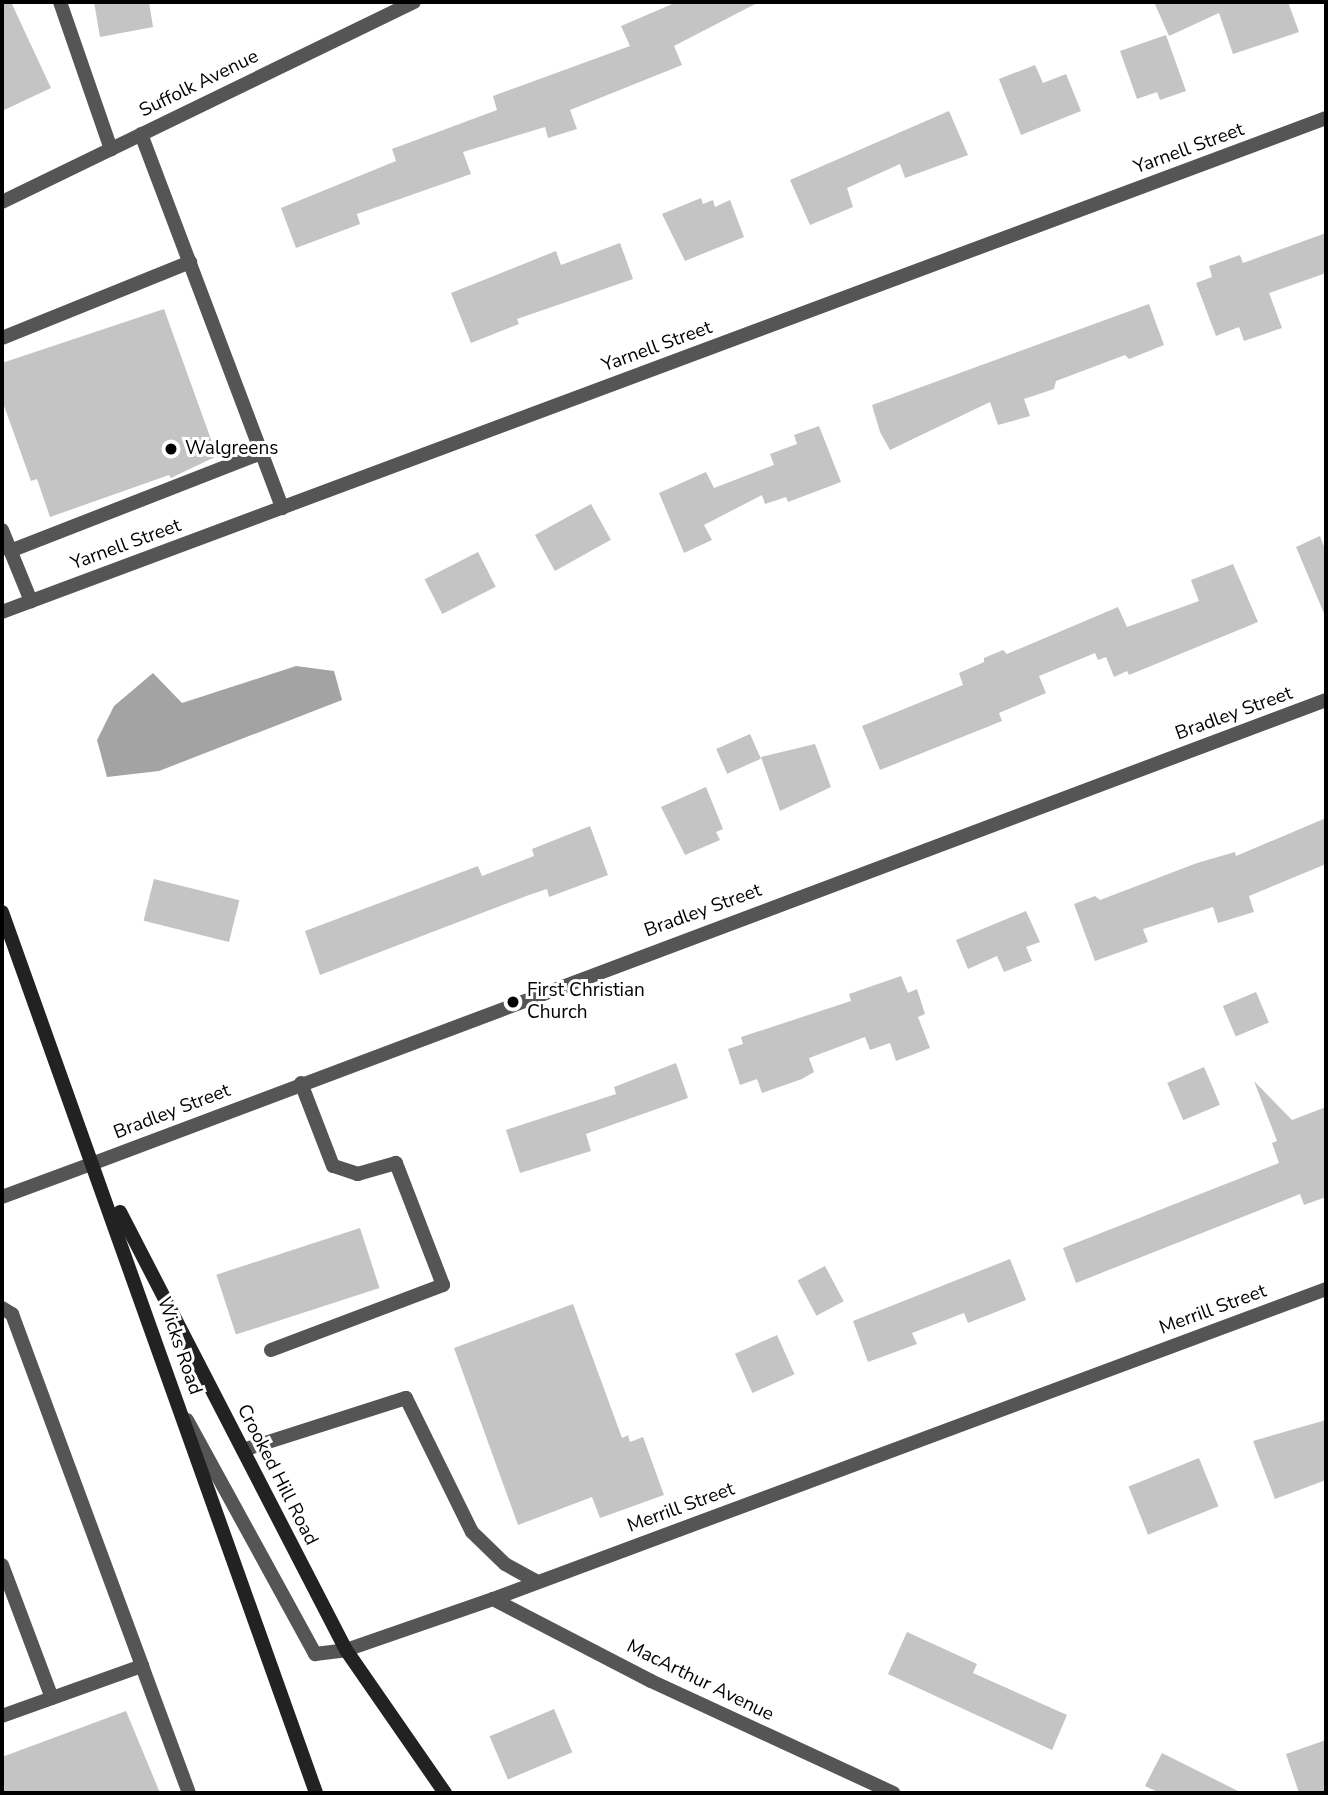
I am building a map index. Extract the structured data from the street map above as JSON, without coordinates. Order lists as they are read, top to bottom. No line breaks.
{"streets":{"main road":["Wicks Road","Crooked Hill Road"],"street":["Suffolk Avenue","Yarnell Street","Bradley Street","Merrill Street","MacArthur Avenue"]},"crossings":[["Bradley Street","Wicks Road"],["Bradley Street","Crooked Hill Road"],["Merrill Street","Wicks Road"],["Merrill Street","Crooked Hill Road"],["Merrill Street","MacArthur Avenue"],["Wicks Road","Crooked Hill Road"]],"places":["Walgreens","First Christian Church"]}
